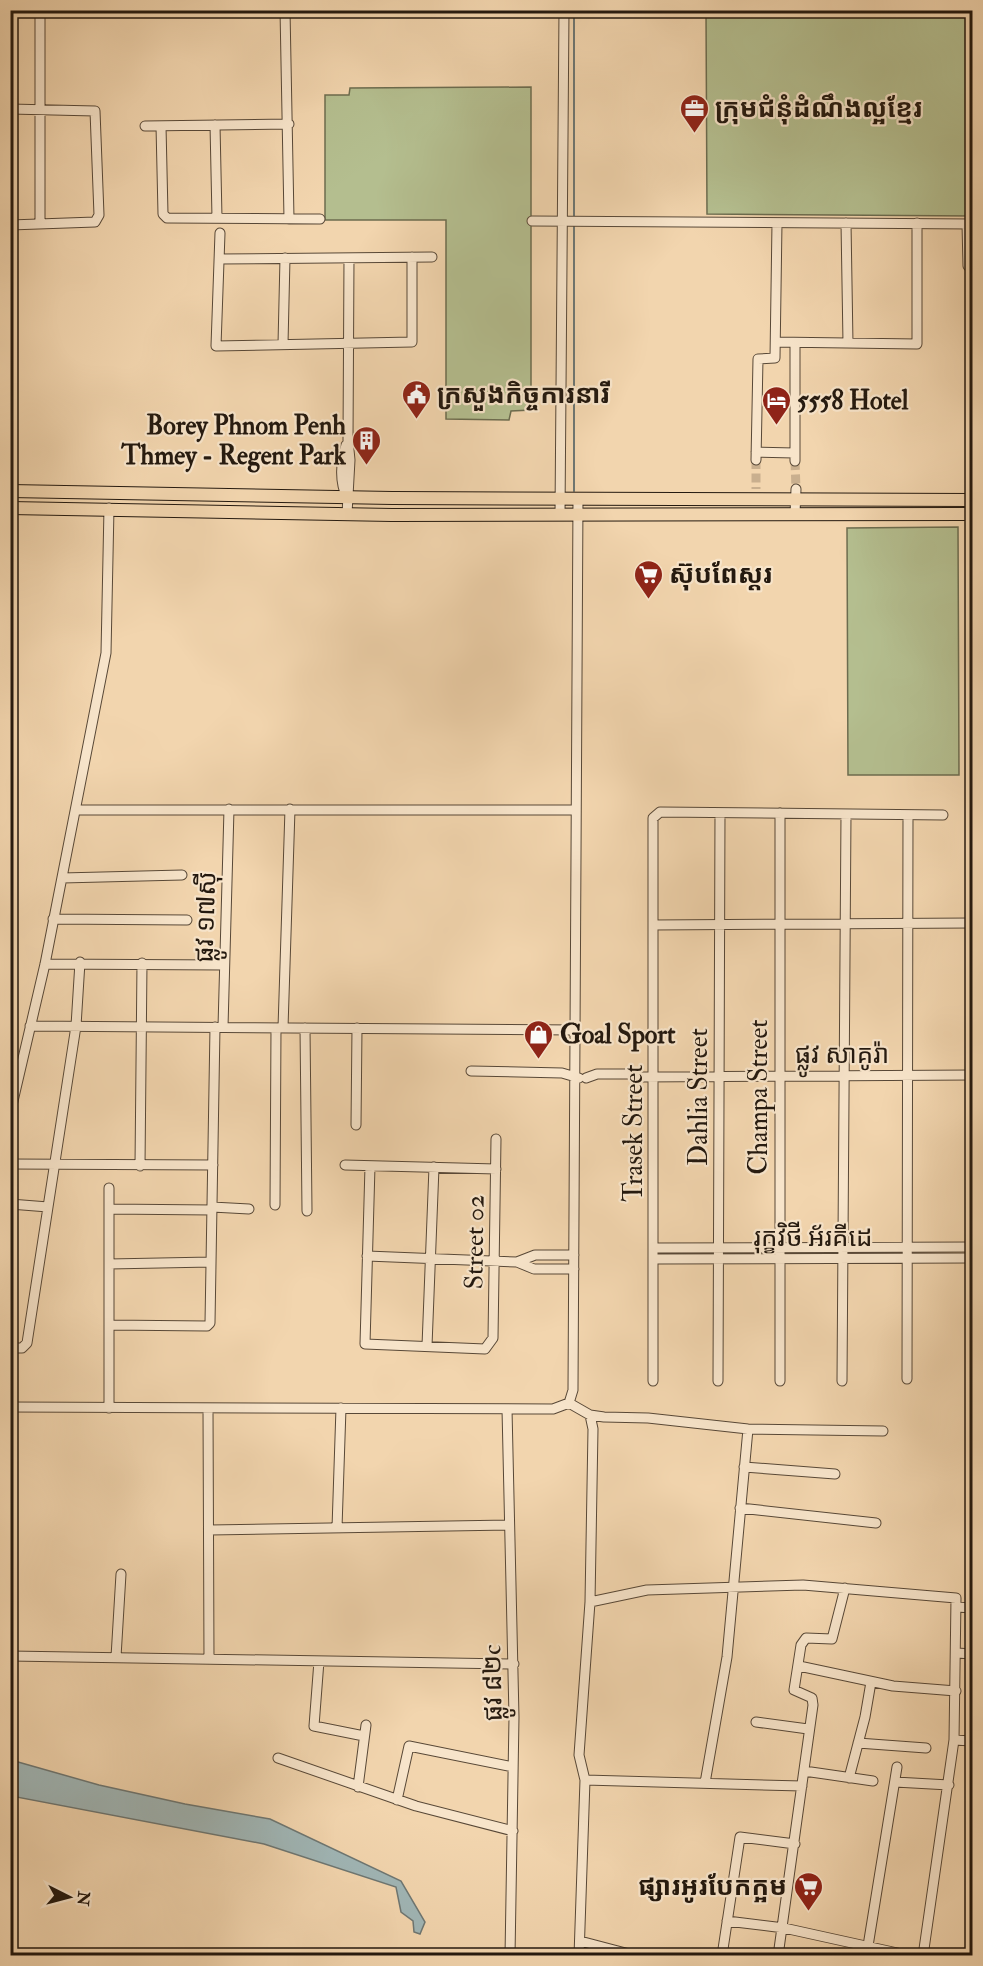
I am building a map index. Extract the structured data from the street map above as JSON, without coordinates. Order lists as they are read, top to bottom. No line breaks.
{"streets":{"street":["ផ្លូវ ១៧ស៊ី","ផ្លូវ សាគូរ៉ា","Dahlia Street","Champa Street","Trasek Street","រុក្ខវិថី អ័រគីដេ","Street 02","ផ្លូវ ៨២c"]},"crossings":[["ផ្លូវ សាគូរ៉ា","Dahlia Street"],["ផ្លូវ សាគូរ៉ា","Champa Street"],["ផ្លូវ សាគូរ៉ា","Trasek Street"],["Dahlia Street","Trasek Street"],["Dahlia Street","រុក្ខវិថី អ័រគីដេ"],["Champa Street","រុក្ខវិថី អ័រគីដេ"],["Trasek Street","រុក្ខវិថី អ័រគីដេ"]],"places":{"office":["ក្រុមជំនុំដំណឹងល្អខ្មែរ"],"public building":["ក្រសួងកិច្ចការនារី"],"hotel":["5558 Hotel"],"building":["Borey Phnom Penh Thmey - Regent Park"],"supermarket":["ស៊ុបពែស្តរ","ផ្សារអូរបែកក្អម"],"shop":["Goal Sport"]},"north":"right"}
